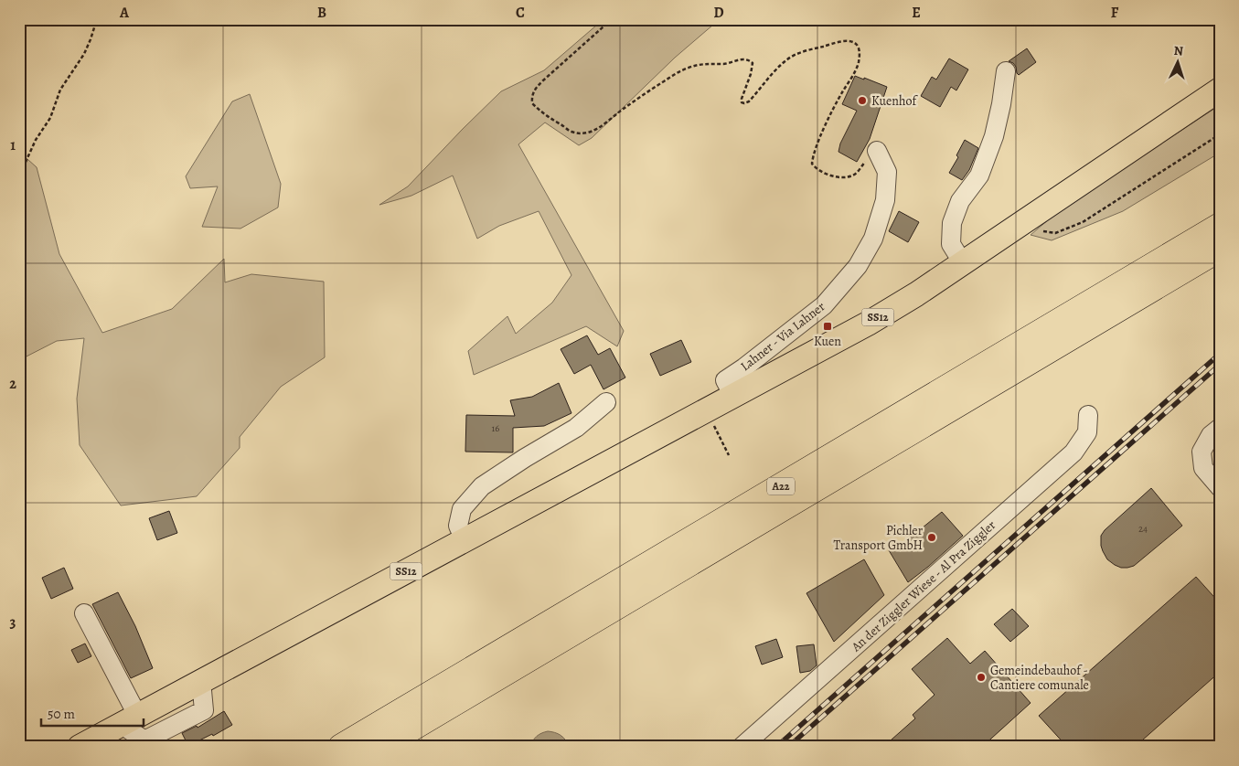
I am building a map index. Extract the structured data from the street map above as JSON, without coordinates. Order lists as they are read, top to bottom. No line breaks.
{"streets":{"highway":["A22"],"main road":["SS12"],"lane":["Lahner - Via Lahner","An der Ziggler Wiese - Al Pra Ziggler"]},"crossings":[["SS12","Lahner - Via Lahner"]],"places":{"other":["Kuenhof","Pichler Transport GmbH","Gemeindebauhof - Cantiere comunale"],"transit":["Kuen"]},"house_numbers":["16","24"],"scale_bar":"50 m","north":"top","grid":{"columns":["A","B","C","D","E","F"],"rows":["1","2","3"]}}
